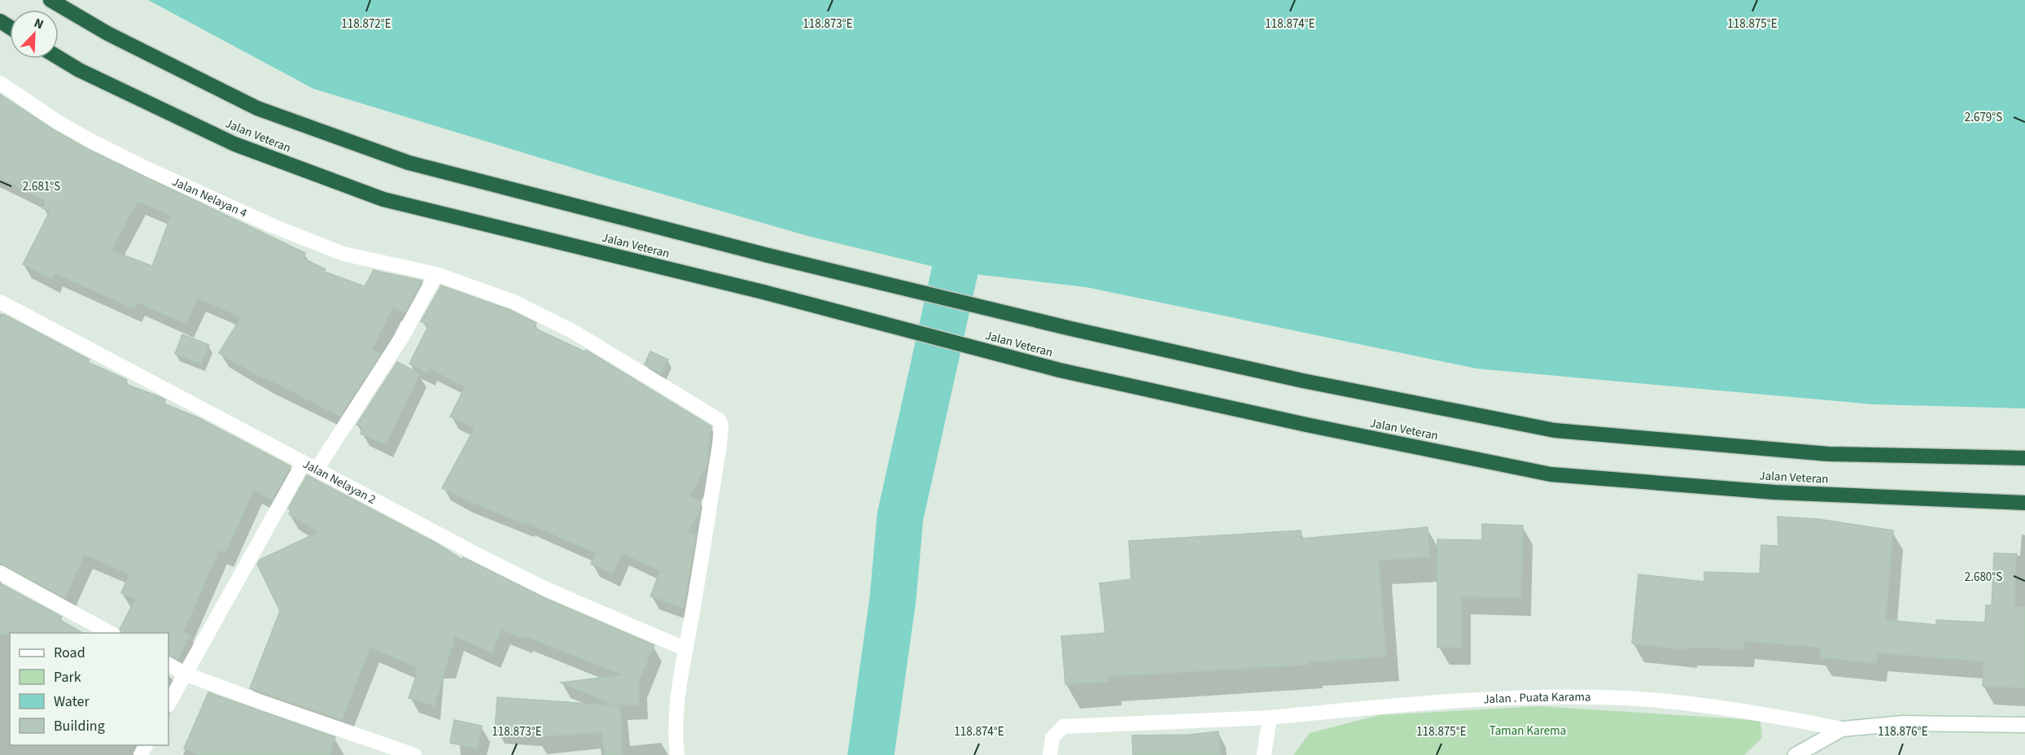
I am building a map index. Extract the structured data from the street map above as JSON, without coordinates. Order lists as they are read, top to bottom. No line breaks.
{"streets":{"highway":["Jalan Veteran"],"street":["Jalan Nelayan 4","Jalan Nelayan 2","Jalan . Puata Karama"]},"crossings":[["Jalan Nelayan 4","Jalan Nelayan 2"]],"parks":["Taman Karema"],"legend":["Road","Park","Water","Building"],"north":"top right","coordinates":["118.872°E","118.873°E","118.874°E","118.875°E","2.679°S","2.681°S","2.680°S","118.876°E"]}
